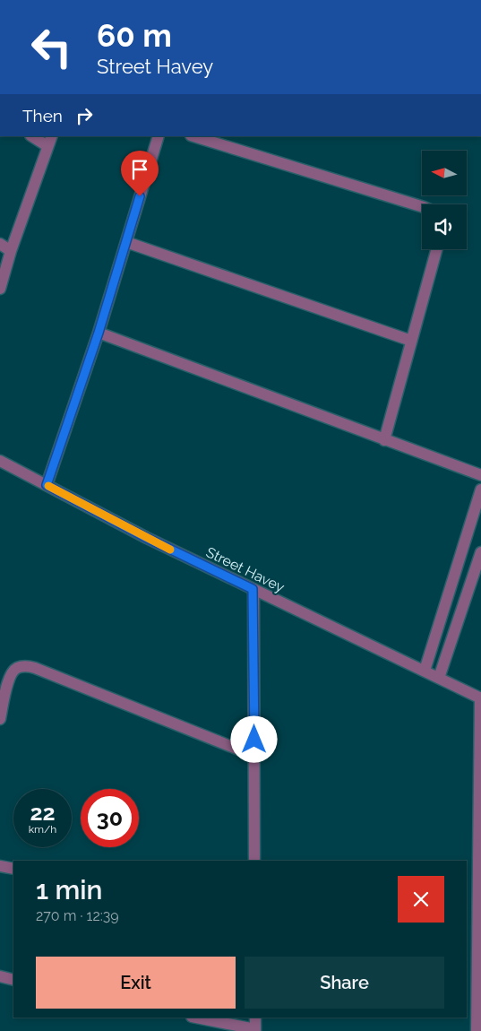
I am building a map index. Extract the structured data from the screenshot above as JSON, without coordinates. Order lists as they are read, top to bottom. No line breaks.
{"streets":{"street":["Street Havey"]},"north":"left","page":{"turn":["60 m","Street Havey"],"then":"Then","speed":"22 km/h","limit":"30","heading":["1 min","270 m · 12:39"],"buttons":["Exit","Share"]}}
